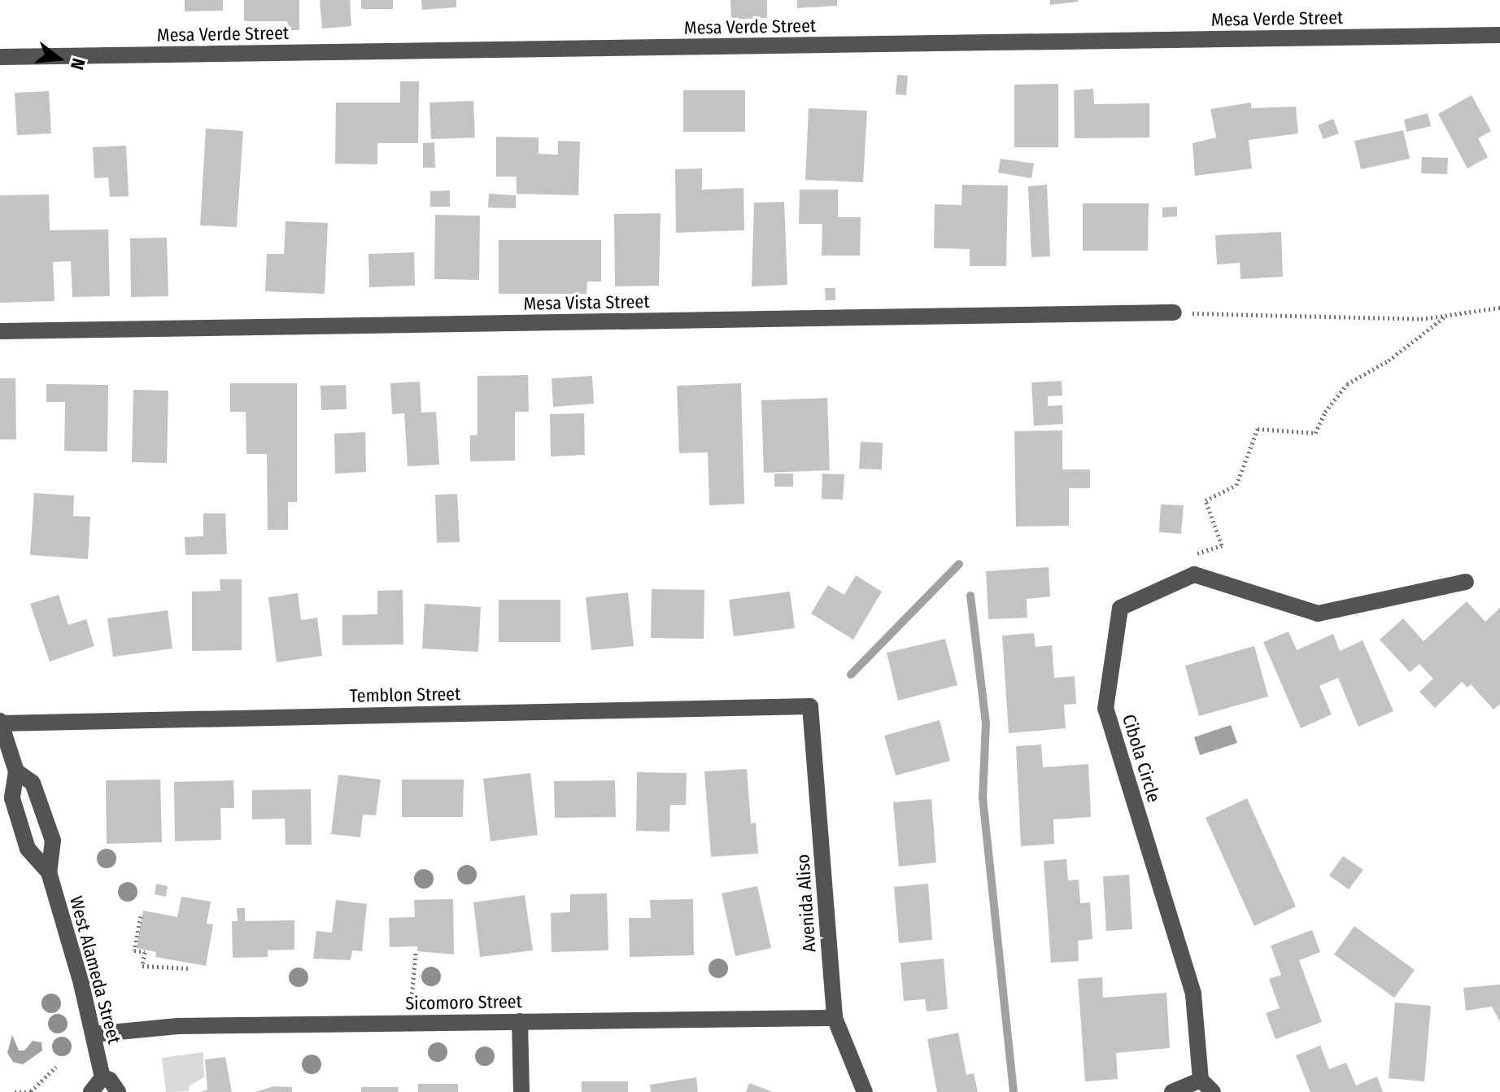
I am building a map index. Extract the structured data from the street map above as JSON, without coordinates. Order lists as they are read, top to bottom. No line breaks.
{"streets":{"street":["Mesa Verde Street","Mesa Vista Street","Temblon Street","Cibola Circle","Avenida Aliso","West Alameda Street","Sicomoro Street"]},"crossings":[["Temblon Street","Avenida Aliso"],["Temblon Street","West Alameda Street"],["Avenida Aliso","Sicomoro Street"],["West Alameda Street","Sicomoro Street"]],"north":"right"}
